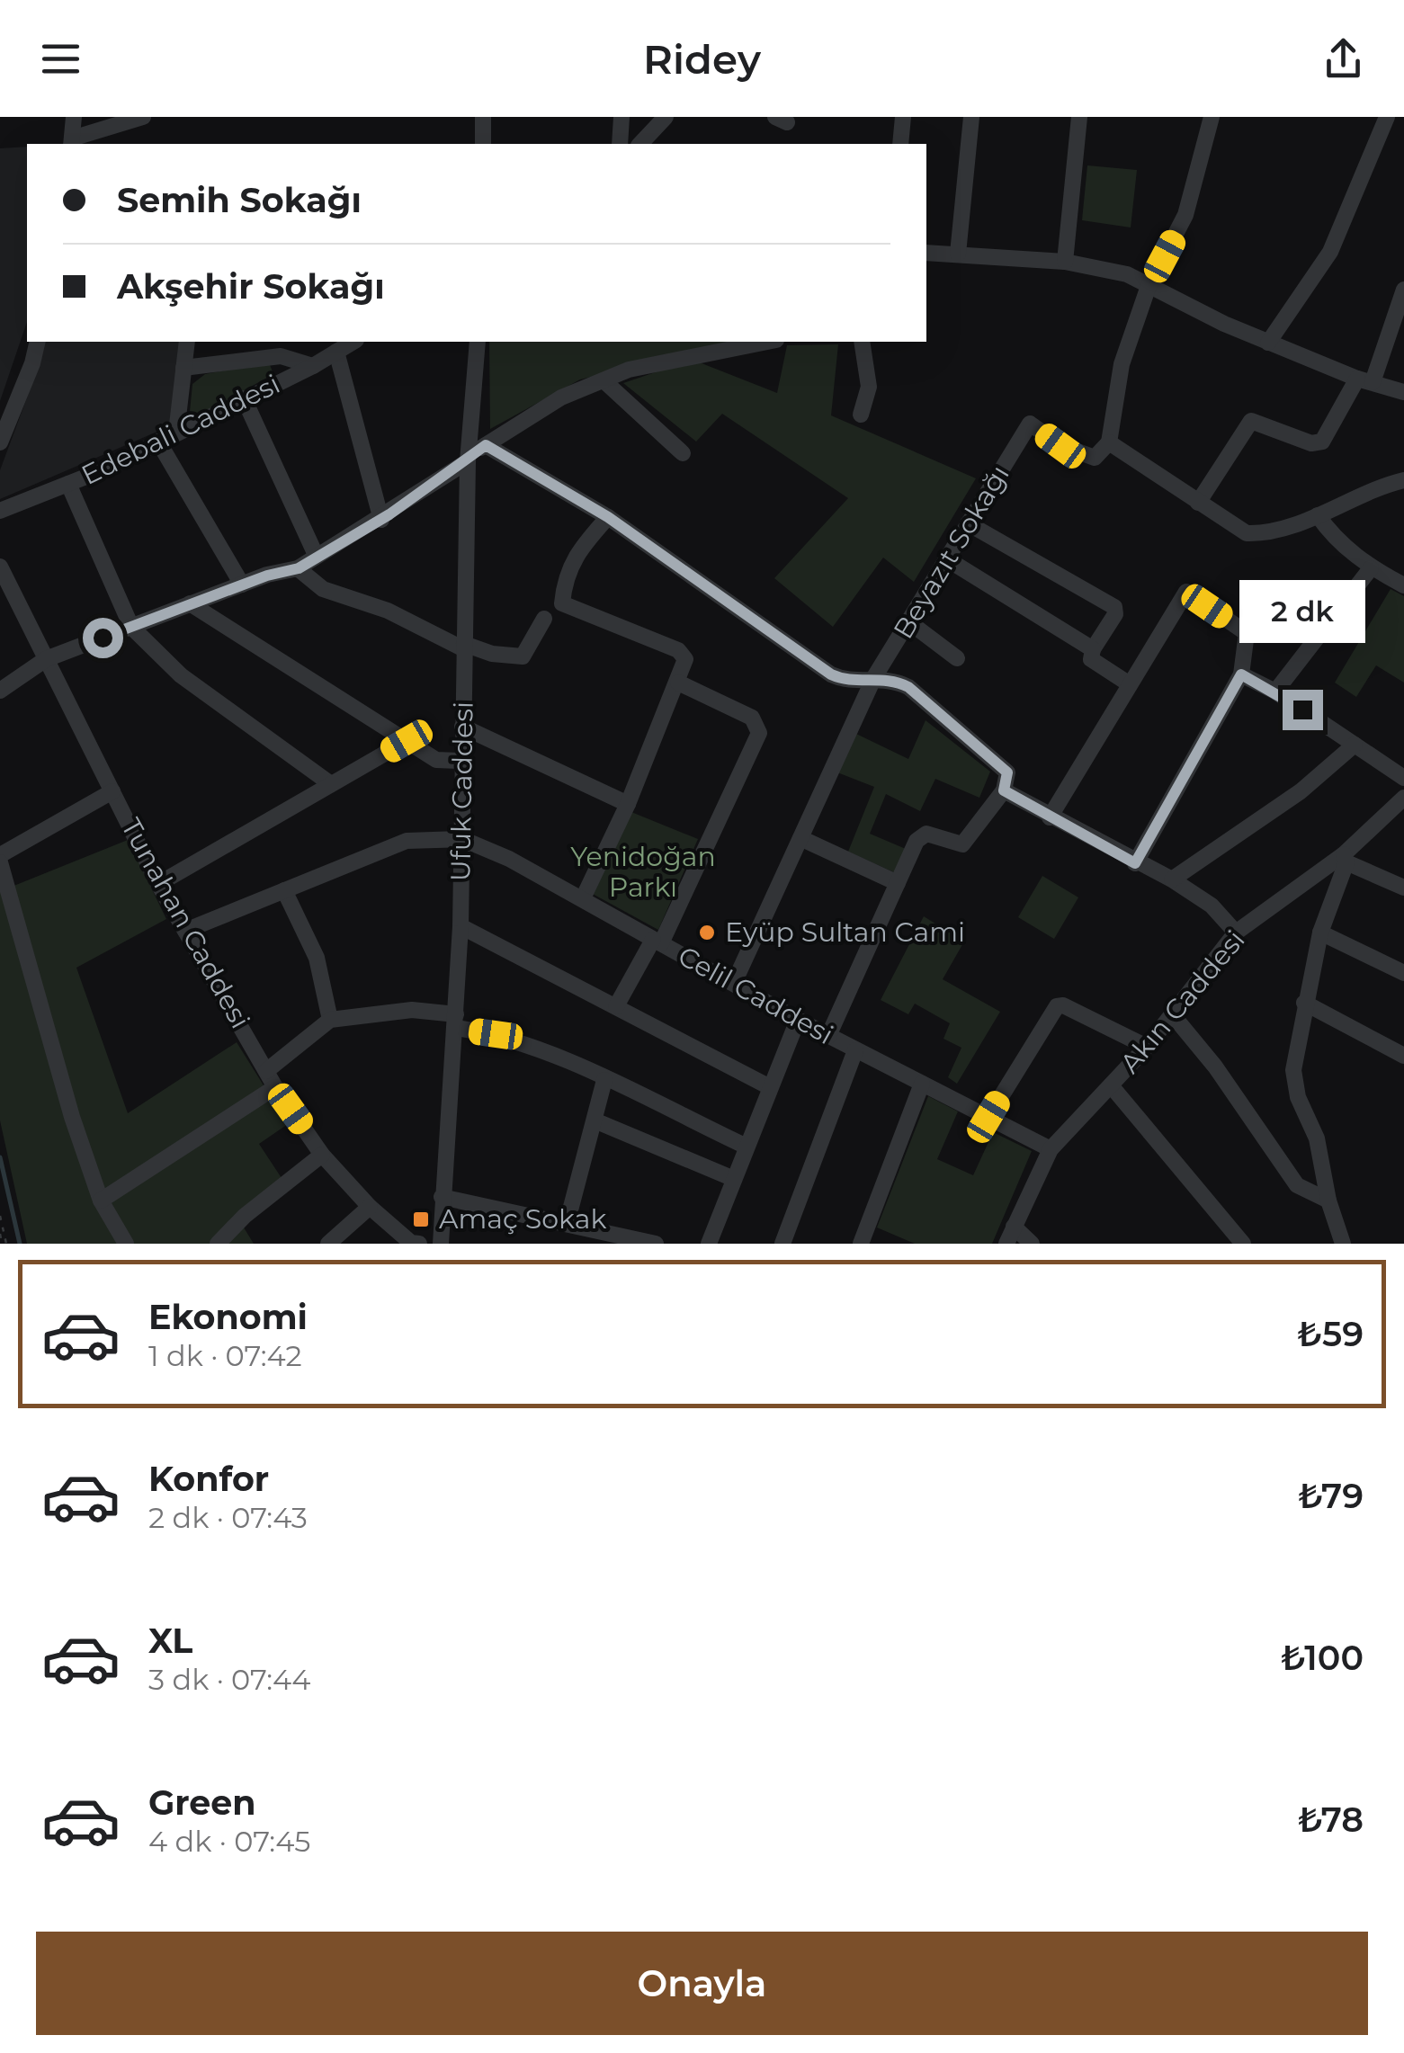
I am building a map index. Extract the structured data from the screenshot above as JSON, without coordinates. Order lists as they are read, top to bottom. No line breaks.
{"streets":{"street":["Edebali Caddesi","Beyazıt Sokağı","Ufuk Caddesi","Tunahan Caddesi","Celil Caddesi","Akın Caddesi"]},"crossings":[["Beyazıt Sokağı","Celil Caddesi"],["Ufuk Caddesi","Celil Caddesi"],["Celil Caddesi","Akın Caddesi"]],"parks":["Yenidoğan Parkı"],"places":{"other":["Eyüp Sultan Cami"],"transit":["Amaç Sokak"]},"page":{"header":"Ridey","banner":["Semih Sokağı","Akşehir Sokağı"],"bubble":"2 dk","list":[{"name":"Ekonomi","note":"1 dk · 07:42","value":"₺59"},{"name":"Konfor","note":"2 dk · 07:43","value":"₺79"},{"name":"XL","note":"3 dk · 07:44","value":"₺100"},{"name":"Green","note":"4 dk · 07:45","value":"₺78"}],"buttons":"Onayla"}}
